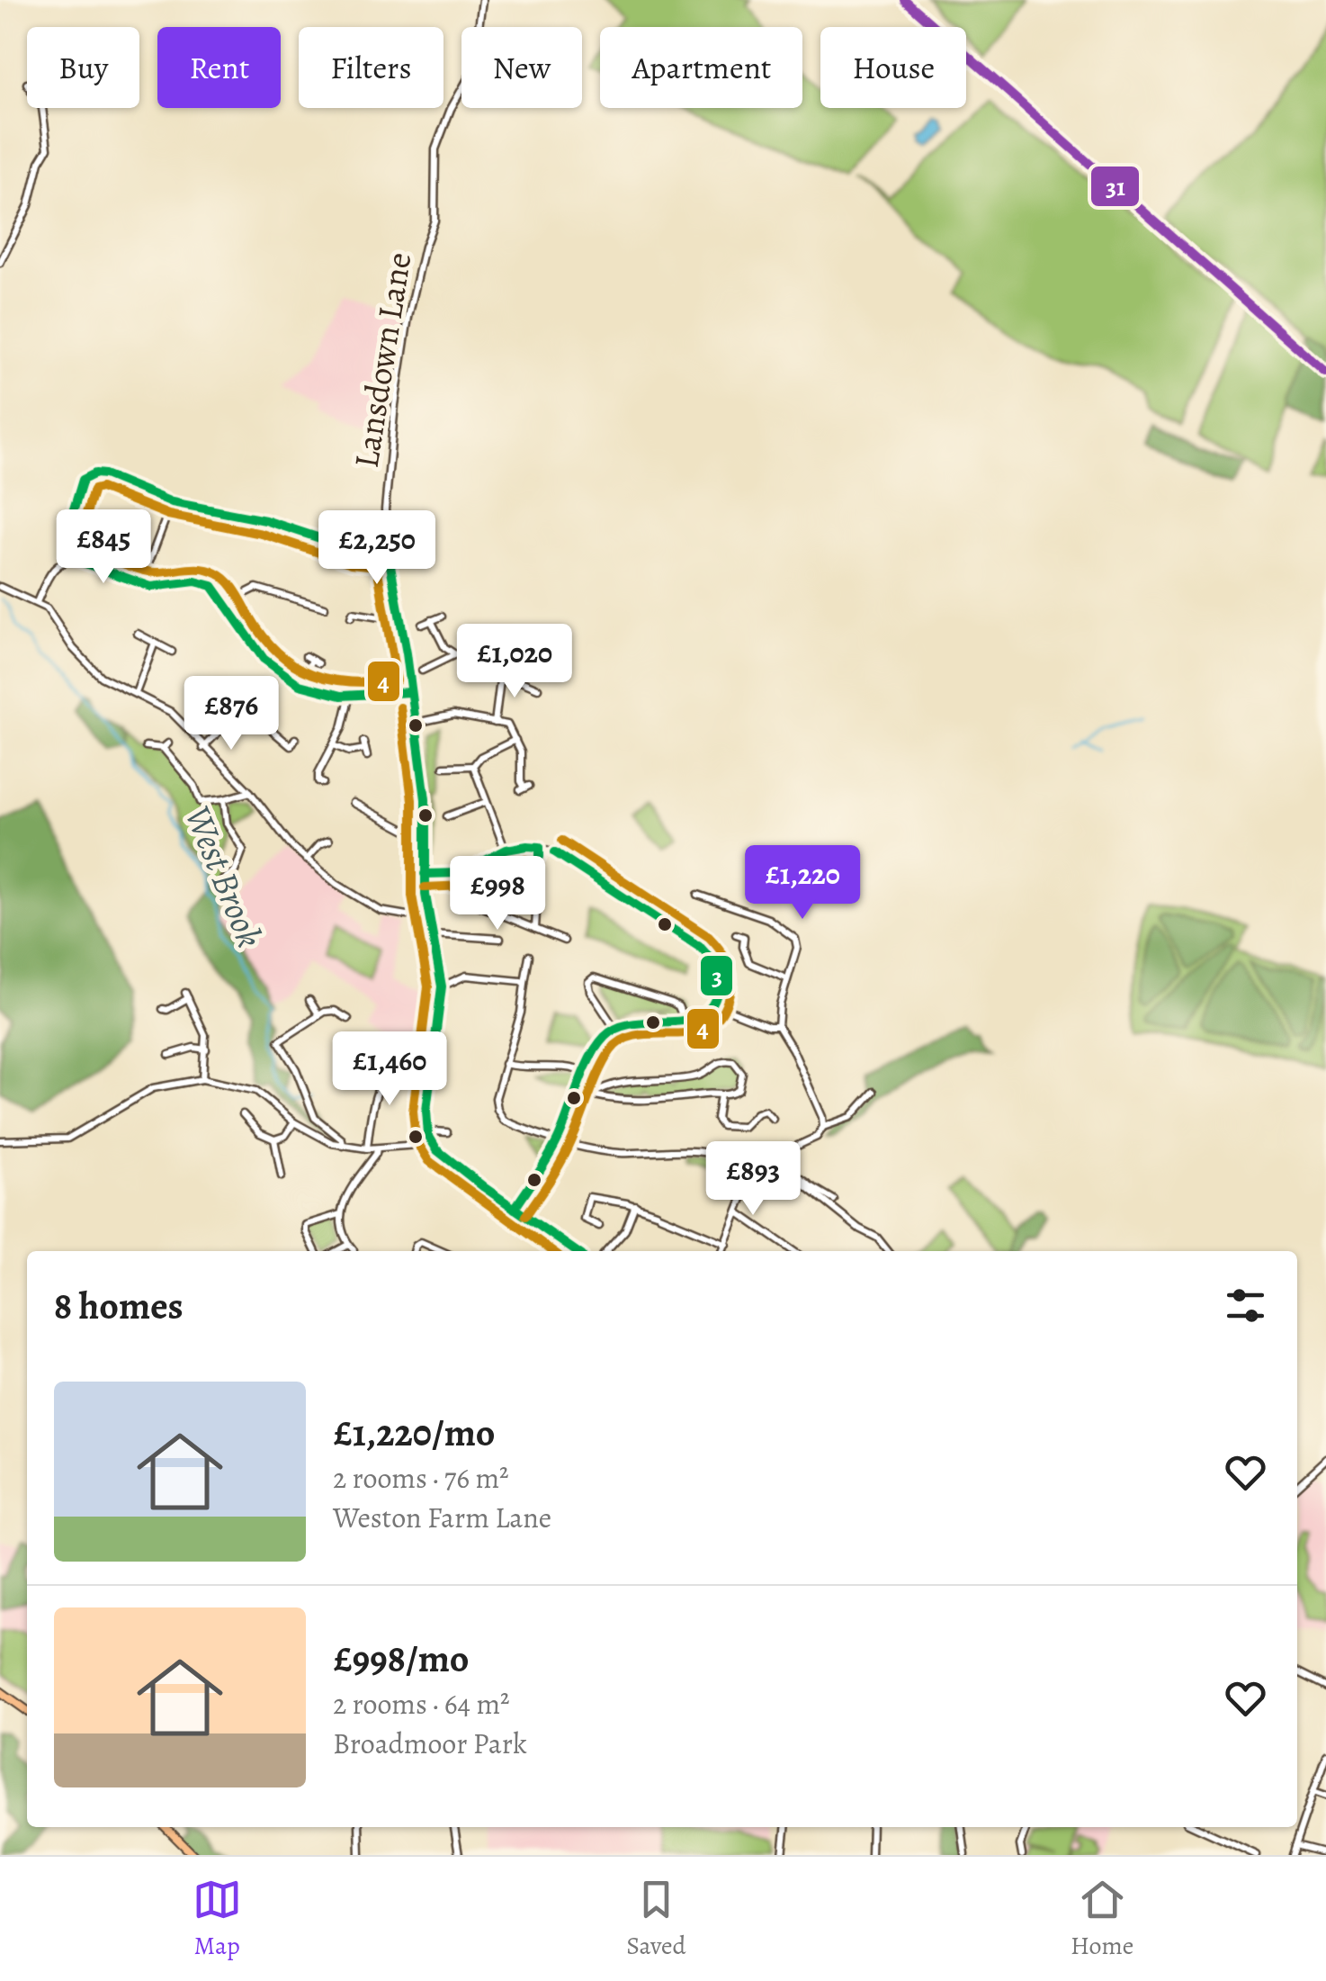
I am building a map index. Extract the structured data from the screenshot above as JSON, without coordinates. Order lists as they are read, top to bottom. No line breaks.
{"streets":{"street":["Lansdown Lane"]},"water":["West Brook"],"lines":["transit line 31","transit line 3","transit line 4"],"page":{"chip":["Buy","Rent","Filters","New","Apartment","House"],"price":["£845","£2,250","£1,020","£876","£1,220","£998","£1,460","£893"],"heading":"8 homes","list":[{"name":"£1,220/mo","note":"2 rooms · 76 m² · Weston Farm Lane"},{"name":"£998/mo","note":"2 rooms · 64 m² · Broadmoor Park"}],"tabs":["Map","Saved","Home"]}}
